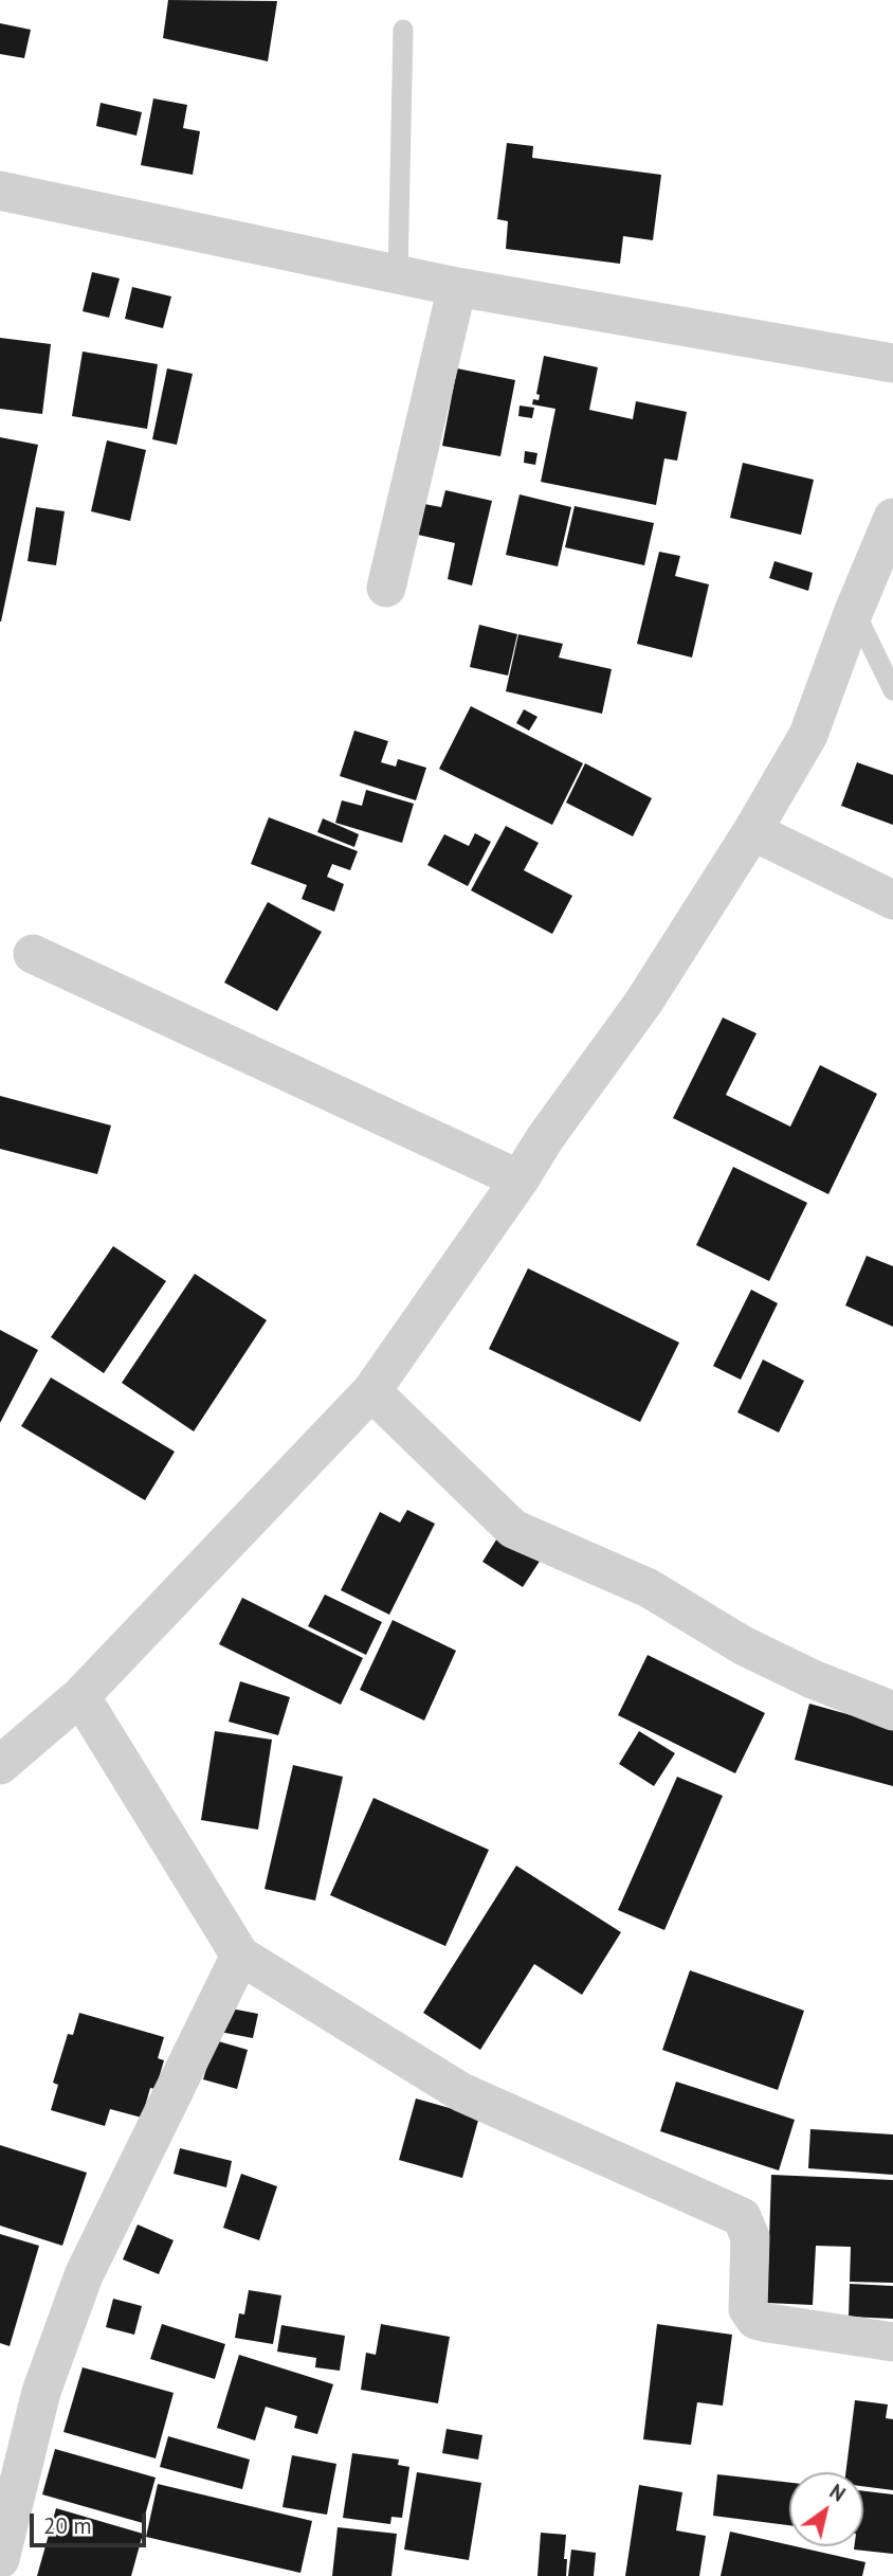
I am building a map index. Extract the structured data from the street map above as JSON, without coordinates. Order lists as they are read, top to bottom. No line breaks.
{"scale_bar":"20 m","north":"top right"}
